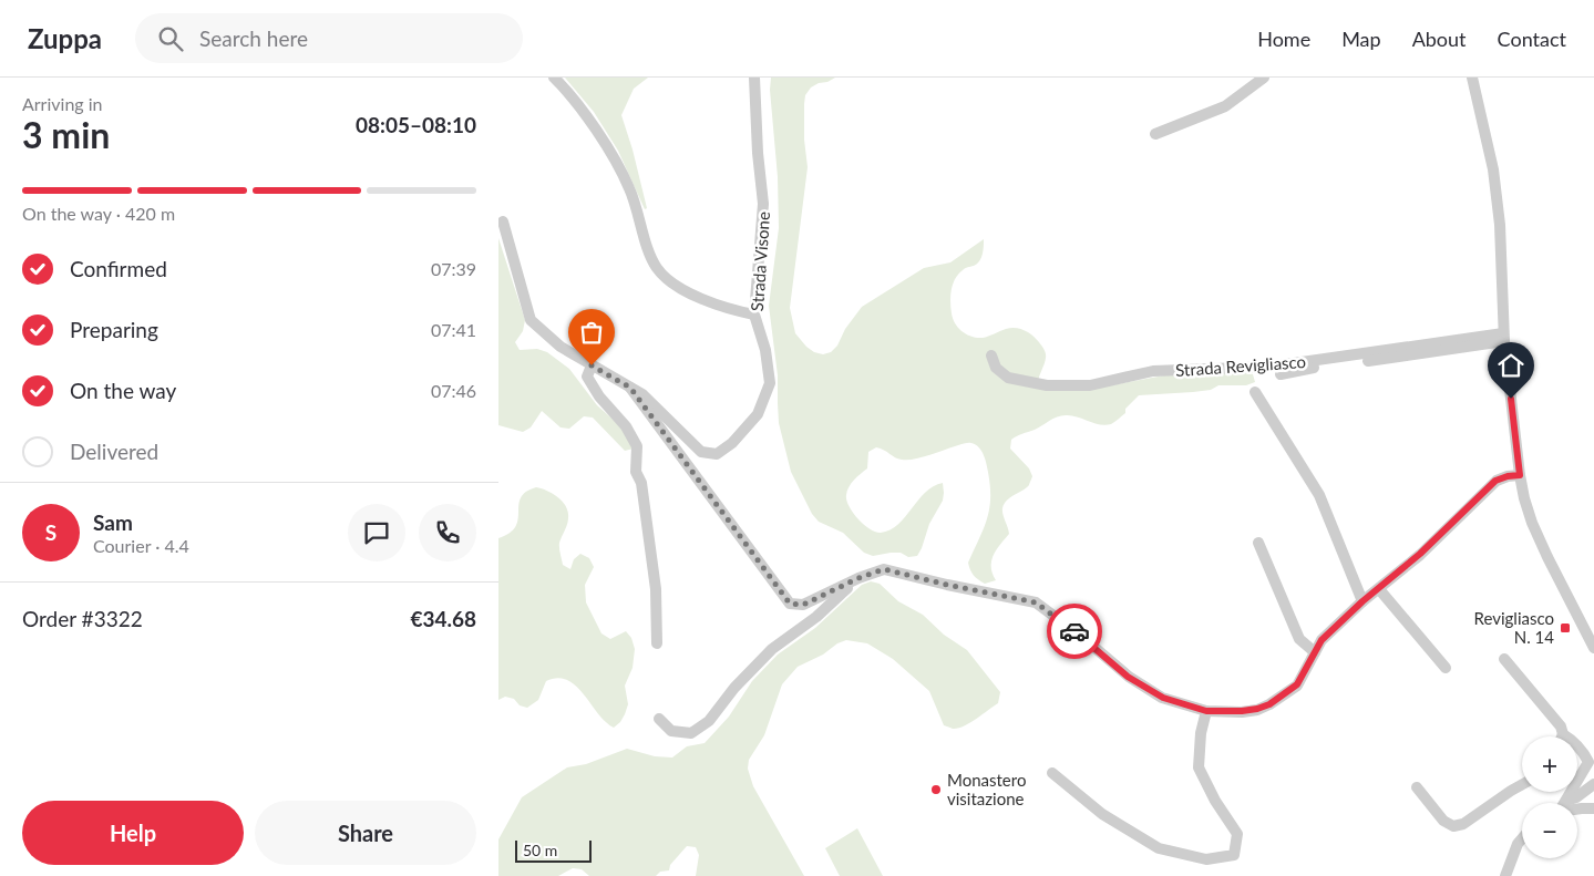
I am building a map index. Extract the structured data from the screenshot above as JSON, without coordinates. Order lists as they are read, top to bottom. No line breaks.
{"streets":{"street":["Strada Visone","Strada Revigliasco"]},"places":{"transit":["Revigliasco N. 14"],"other":["Monastero visitazione"]},"scale_bar":"50 m","page":{"header":"Zuppa","search":"Search here","nav":["Home","Map","About","Contact"],"heading":["3 min","Arriving in","08:05–08:10"],"panel":["Sam","Courier · 4.4","Order #3322","€34.68"],"bar":"On the way · 420 m","list":[["Confirmed","07:39"],["Preparing","07:41"],["On the way","07:46"],"Delivered"],"round":"S","map_buttons":["+","−"],"buttons":["Help","Share"],"scale":"50 m"}}
